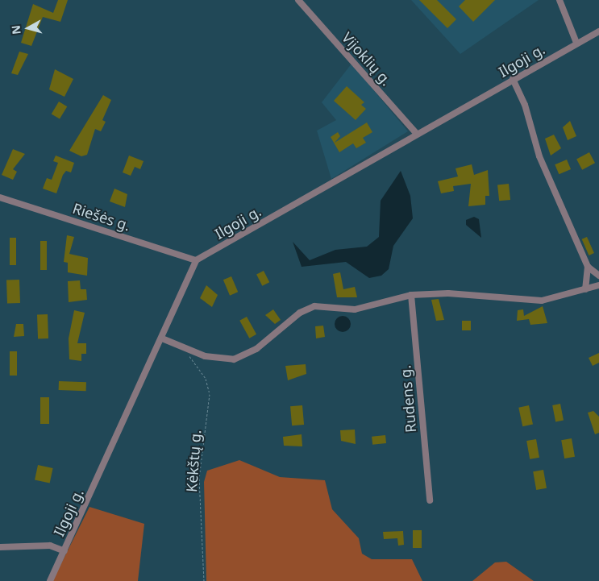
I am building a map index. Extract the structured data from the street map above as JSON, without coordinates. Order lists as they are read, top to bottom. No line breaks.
{"streets":{"street":["Vijoklių g.","Ilgoji g.","Riešės g.","Rudens g."],"path":["Kėkštų g."]},"crossings":[["Vijoklių g.","Ilgoji g."],["Ilgoji g.","Riešės g."]],"north":"left"}
